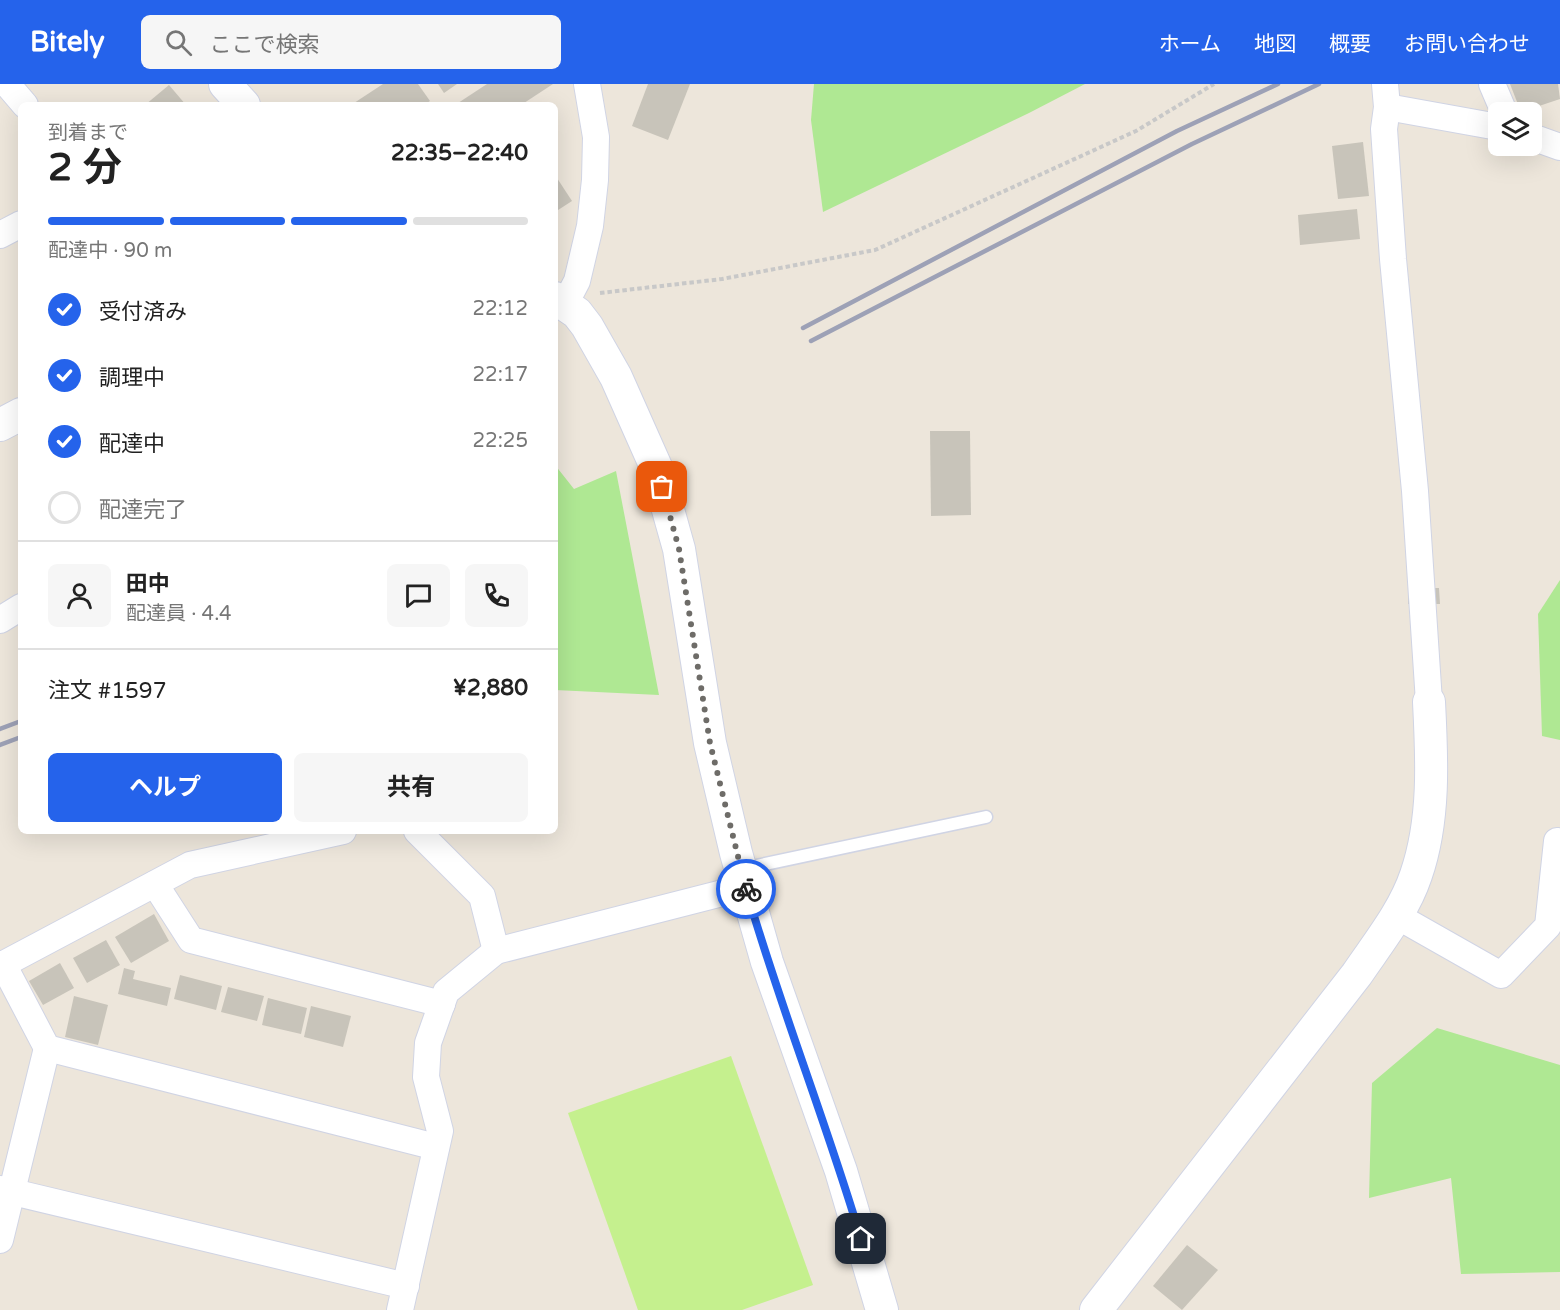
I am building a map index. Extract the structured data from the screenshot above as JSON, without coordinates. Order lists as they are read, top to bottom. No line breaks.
{"page":{"header":"Bitely","search":"ここで検索","nav":["ホーム","地図","概要","お問い合わせ"],"heading":["2 分","到着まで","22:35–22:40"],"panel":["田中","配達員 · 4.4","注文 #1597","¥2,880"],"bar":"配達中 · 90 m","list":[["受付済み","22:12"],["調理中","22:17"],["配達中","22:25"],"配達完了"],"buttons":["ヘルプ","共有"]}}
